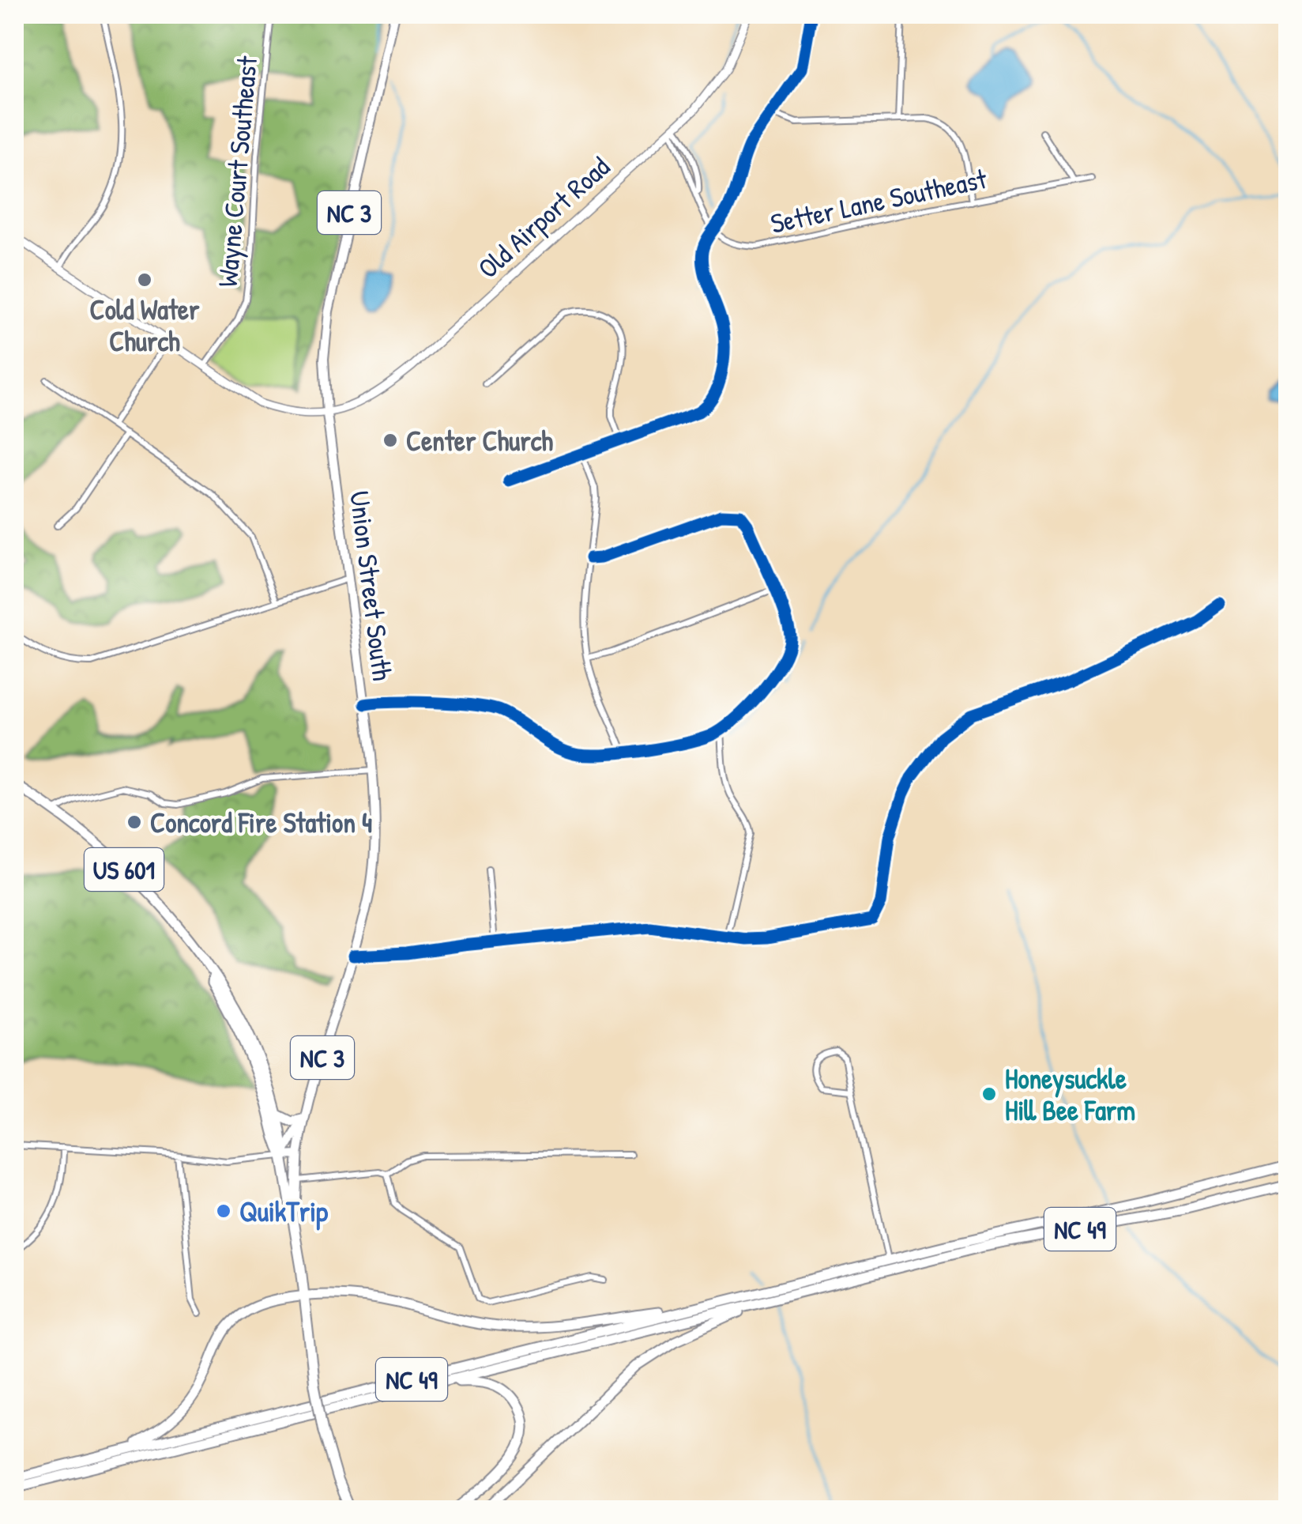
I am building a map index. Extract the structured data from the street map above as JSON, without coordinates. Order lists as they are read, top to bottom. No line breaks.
{"streets":{"highway":["US 601","NC 49"],"main road":["NC 3","Union Street South"],"street":["Wayne Court Southeast","Setter Lane Southeast","Old Airport Road"]},"crossings":[["NC 3","Old Airport Road"],["NC 3","Union Street South"],["Old Airport Road","Union Street South"],["Union Street South","US 601"]],"places":["Cold Water Church","Center Church","Concord Fire Station 4","Honeysuckle Hill Bee Farm","QuikTrip"]}
